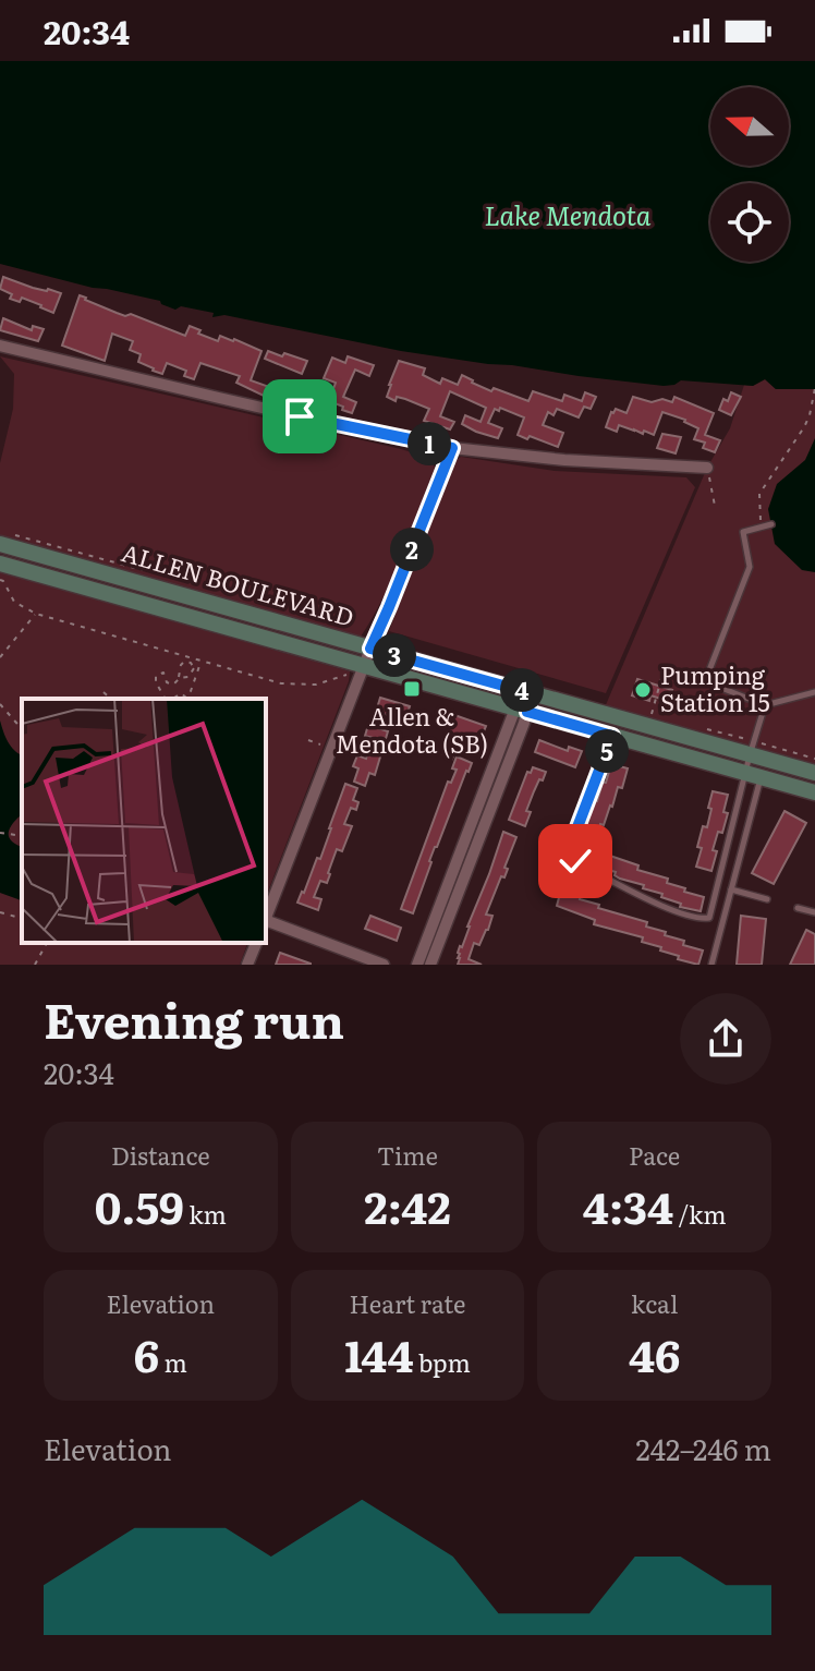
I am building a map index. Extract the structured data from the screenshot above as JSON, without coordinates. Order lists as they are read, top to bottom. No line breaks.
{"streets":{"main road":["ALLEN BOULEVARD"]},"water":["Lake Mendota"],"places":{"transit":["Allen & Mendota (SB)"],"other":["Pumping Station 15"]},"north":"left","page":{"status":"20:34","pins":["1","2","3","4","5"],"heading":["Evening run","20:34"],"stats":[["Distance","0.59 km"],["Time","2:42"],["Pace","4:34 /km"],["Elevation","6 m"],["Heart rate","144 bpm"],["kcal","46"]],"chart":["Elevation","242–246 m"]}}
